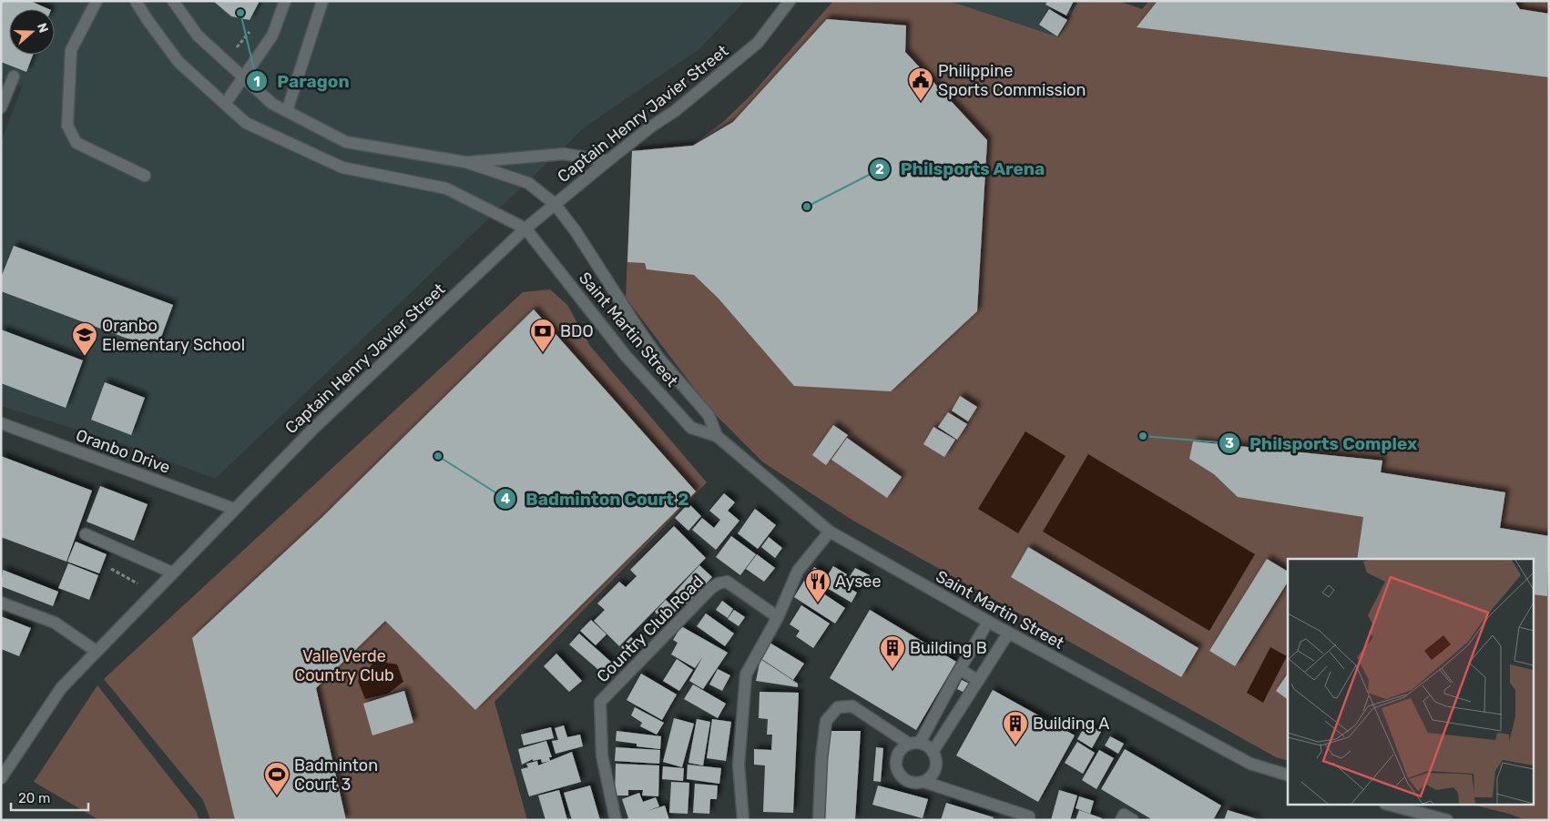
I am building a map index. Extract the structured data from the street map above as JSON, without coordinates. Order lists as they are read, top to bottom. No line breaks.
{"streets":{"street":["Captain Henry Javier Street","Saint Martin Street","Oranbo Drive","Country Club Road"]},"crossings":[["Captain Henry Javier Street","Saint Martin Street"],["Captain Henry Javier Street","Oranbo Drive"]],"parks":["Valle Verde Country Club"],"places":{"other":["Paragon","Philsports Arena","Philsports Complex","Badminton Court 2"],"public building":["Philippine Sports Commission"],"bank":["BDO"],"school or university":["Oranbo Elementary School"],"restaurant":["Aysee"],"building":["Building B","Building A"],"sports":["Badminton Court 3"]},"scale_bar":"20 m","north":"right"}
